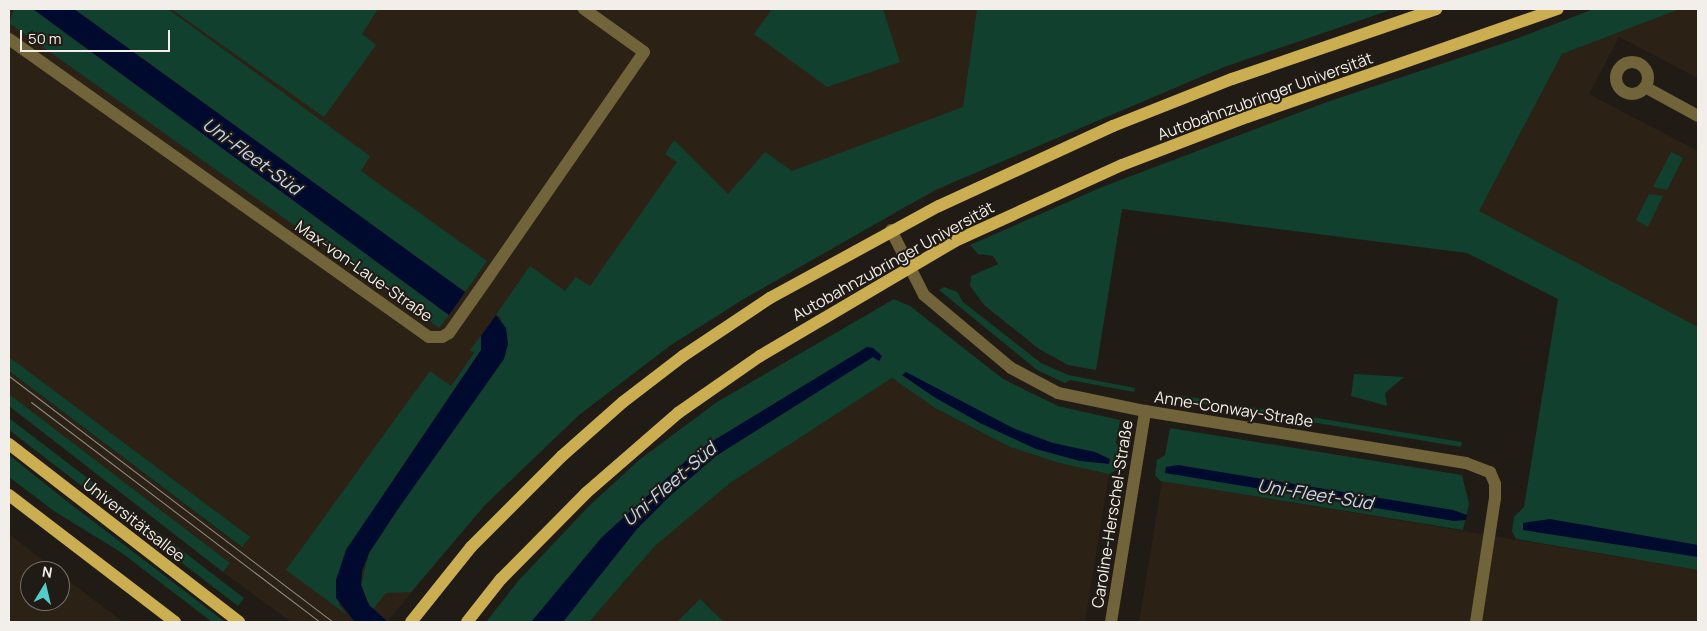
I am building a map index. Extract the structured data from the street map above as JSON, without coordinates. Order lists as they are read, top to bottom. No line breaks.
{"streets":{"main road":["Autobahnzubringer Universität","Universitätsallee"],"street":["Max-von-Laue-Straße","Anne-Conway-Straße","Caroline-Herschel-Straße"]},"crossings":[["Autobahnzubringer Universität","Anne-Conway-Straße"],["Anne-Conway-Straße","Caroline-Herschel-Straße"]],"water":["Uni-Fleet-Süd"],"scale_bar":"50 m","north":"top"}
